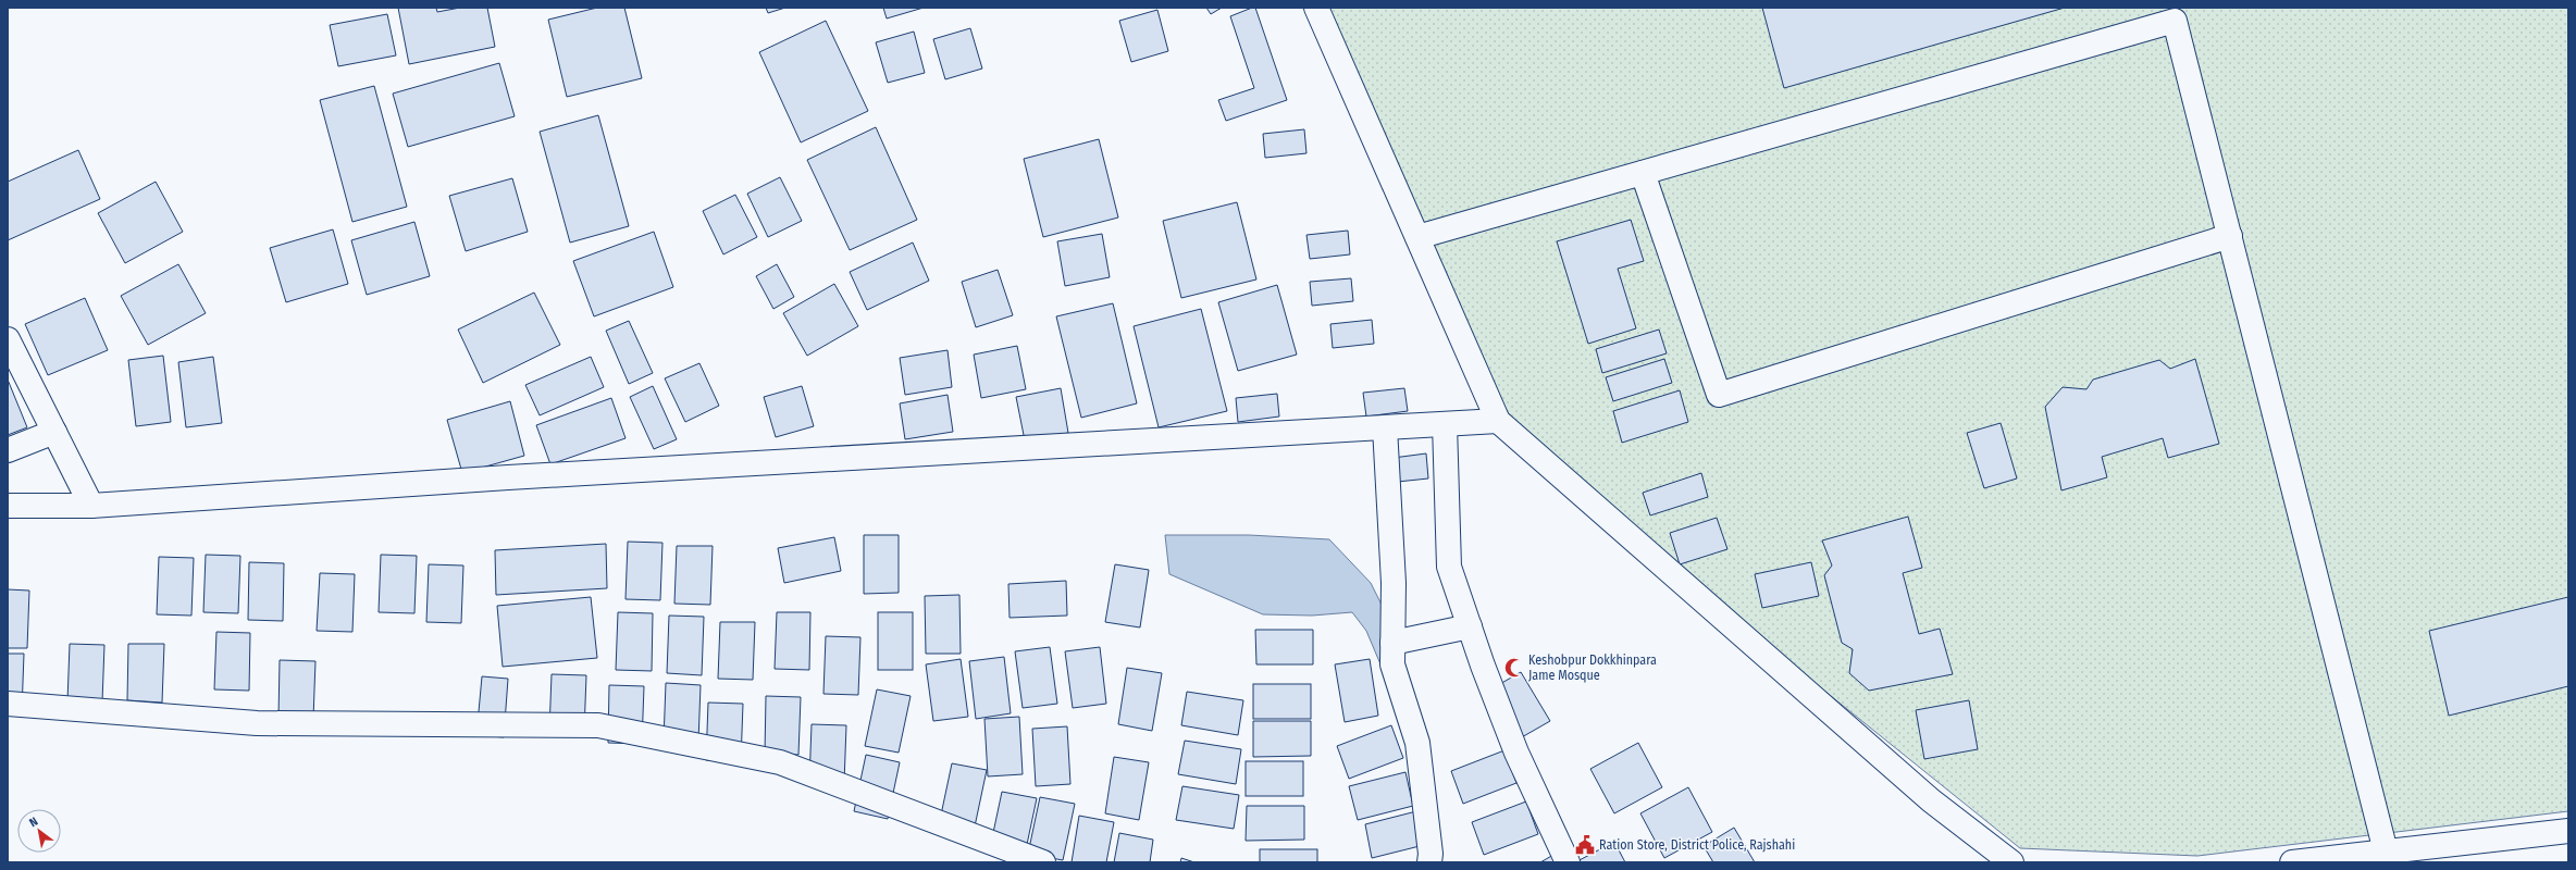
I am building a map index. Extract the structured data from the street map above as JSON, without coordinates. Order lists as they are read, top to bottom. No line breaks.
{"places":{"mosque":["Keshobpur Dokkhinpara Jame Mosque"],"public building":["Ration Store, District Police, Rajshahi"]},"north":"top left"}
